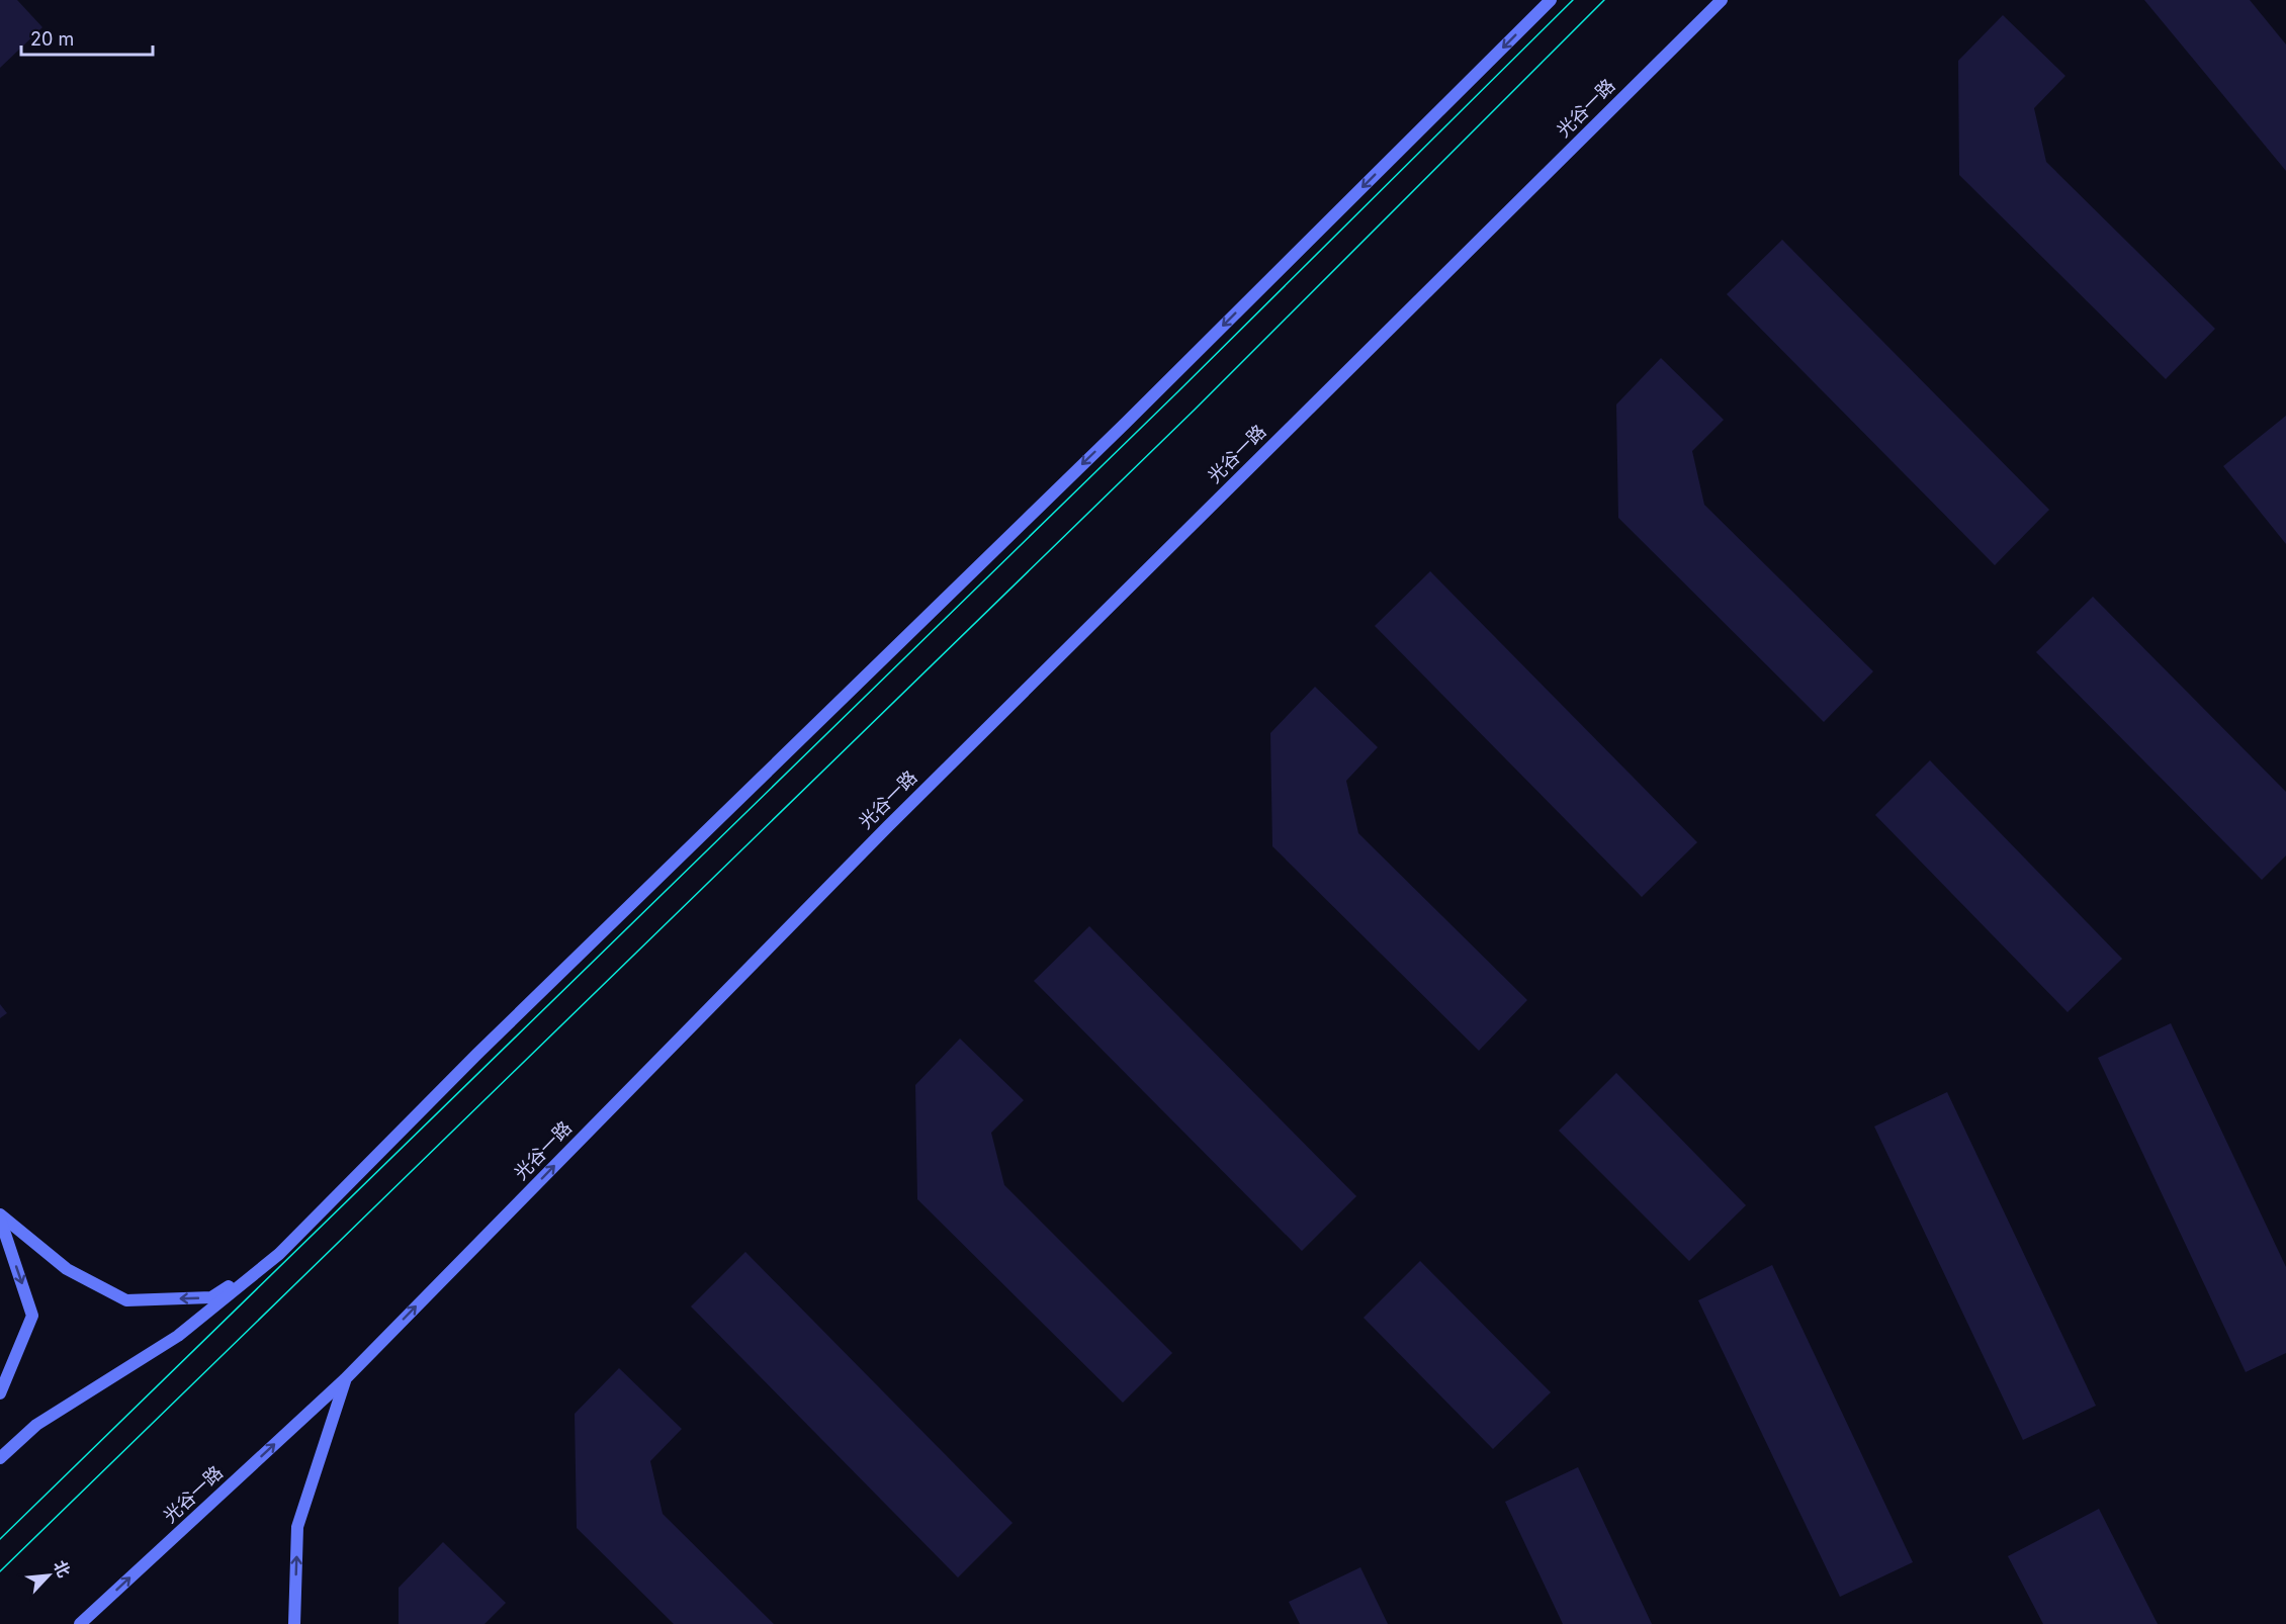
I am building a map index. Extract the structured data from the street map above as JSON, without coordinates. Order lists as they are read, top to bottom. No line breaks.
{"streets":{"main road":["光谷一路"]},"one_way":["光谷一路"],"scale_bar":"20 m","north":"top right"}
